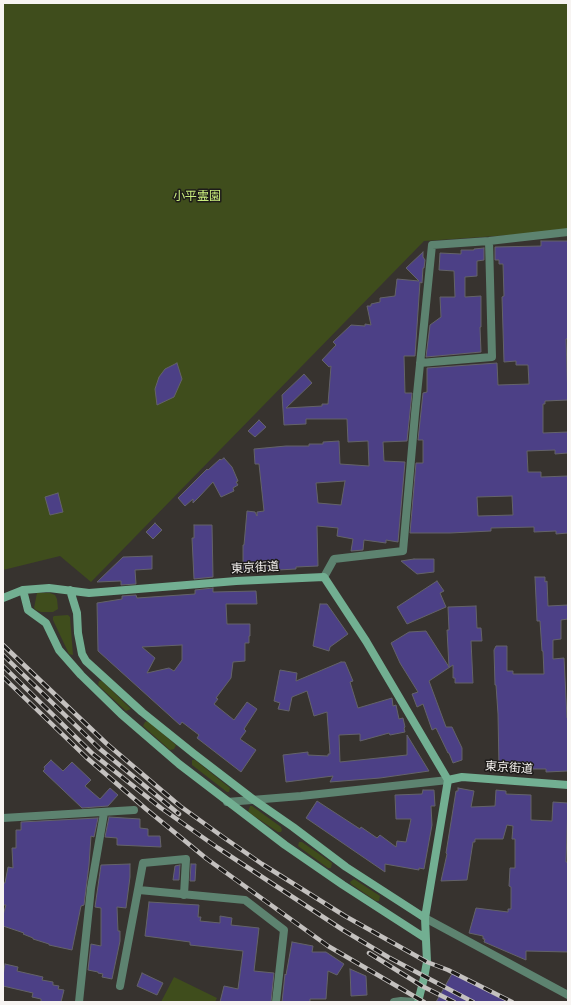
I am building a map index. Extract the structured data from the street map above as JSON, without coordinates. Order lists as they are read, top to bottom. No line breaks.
{"streets":{"street":["東京街道"]},"parks":["小平霊園"]}
